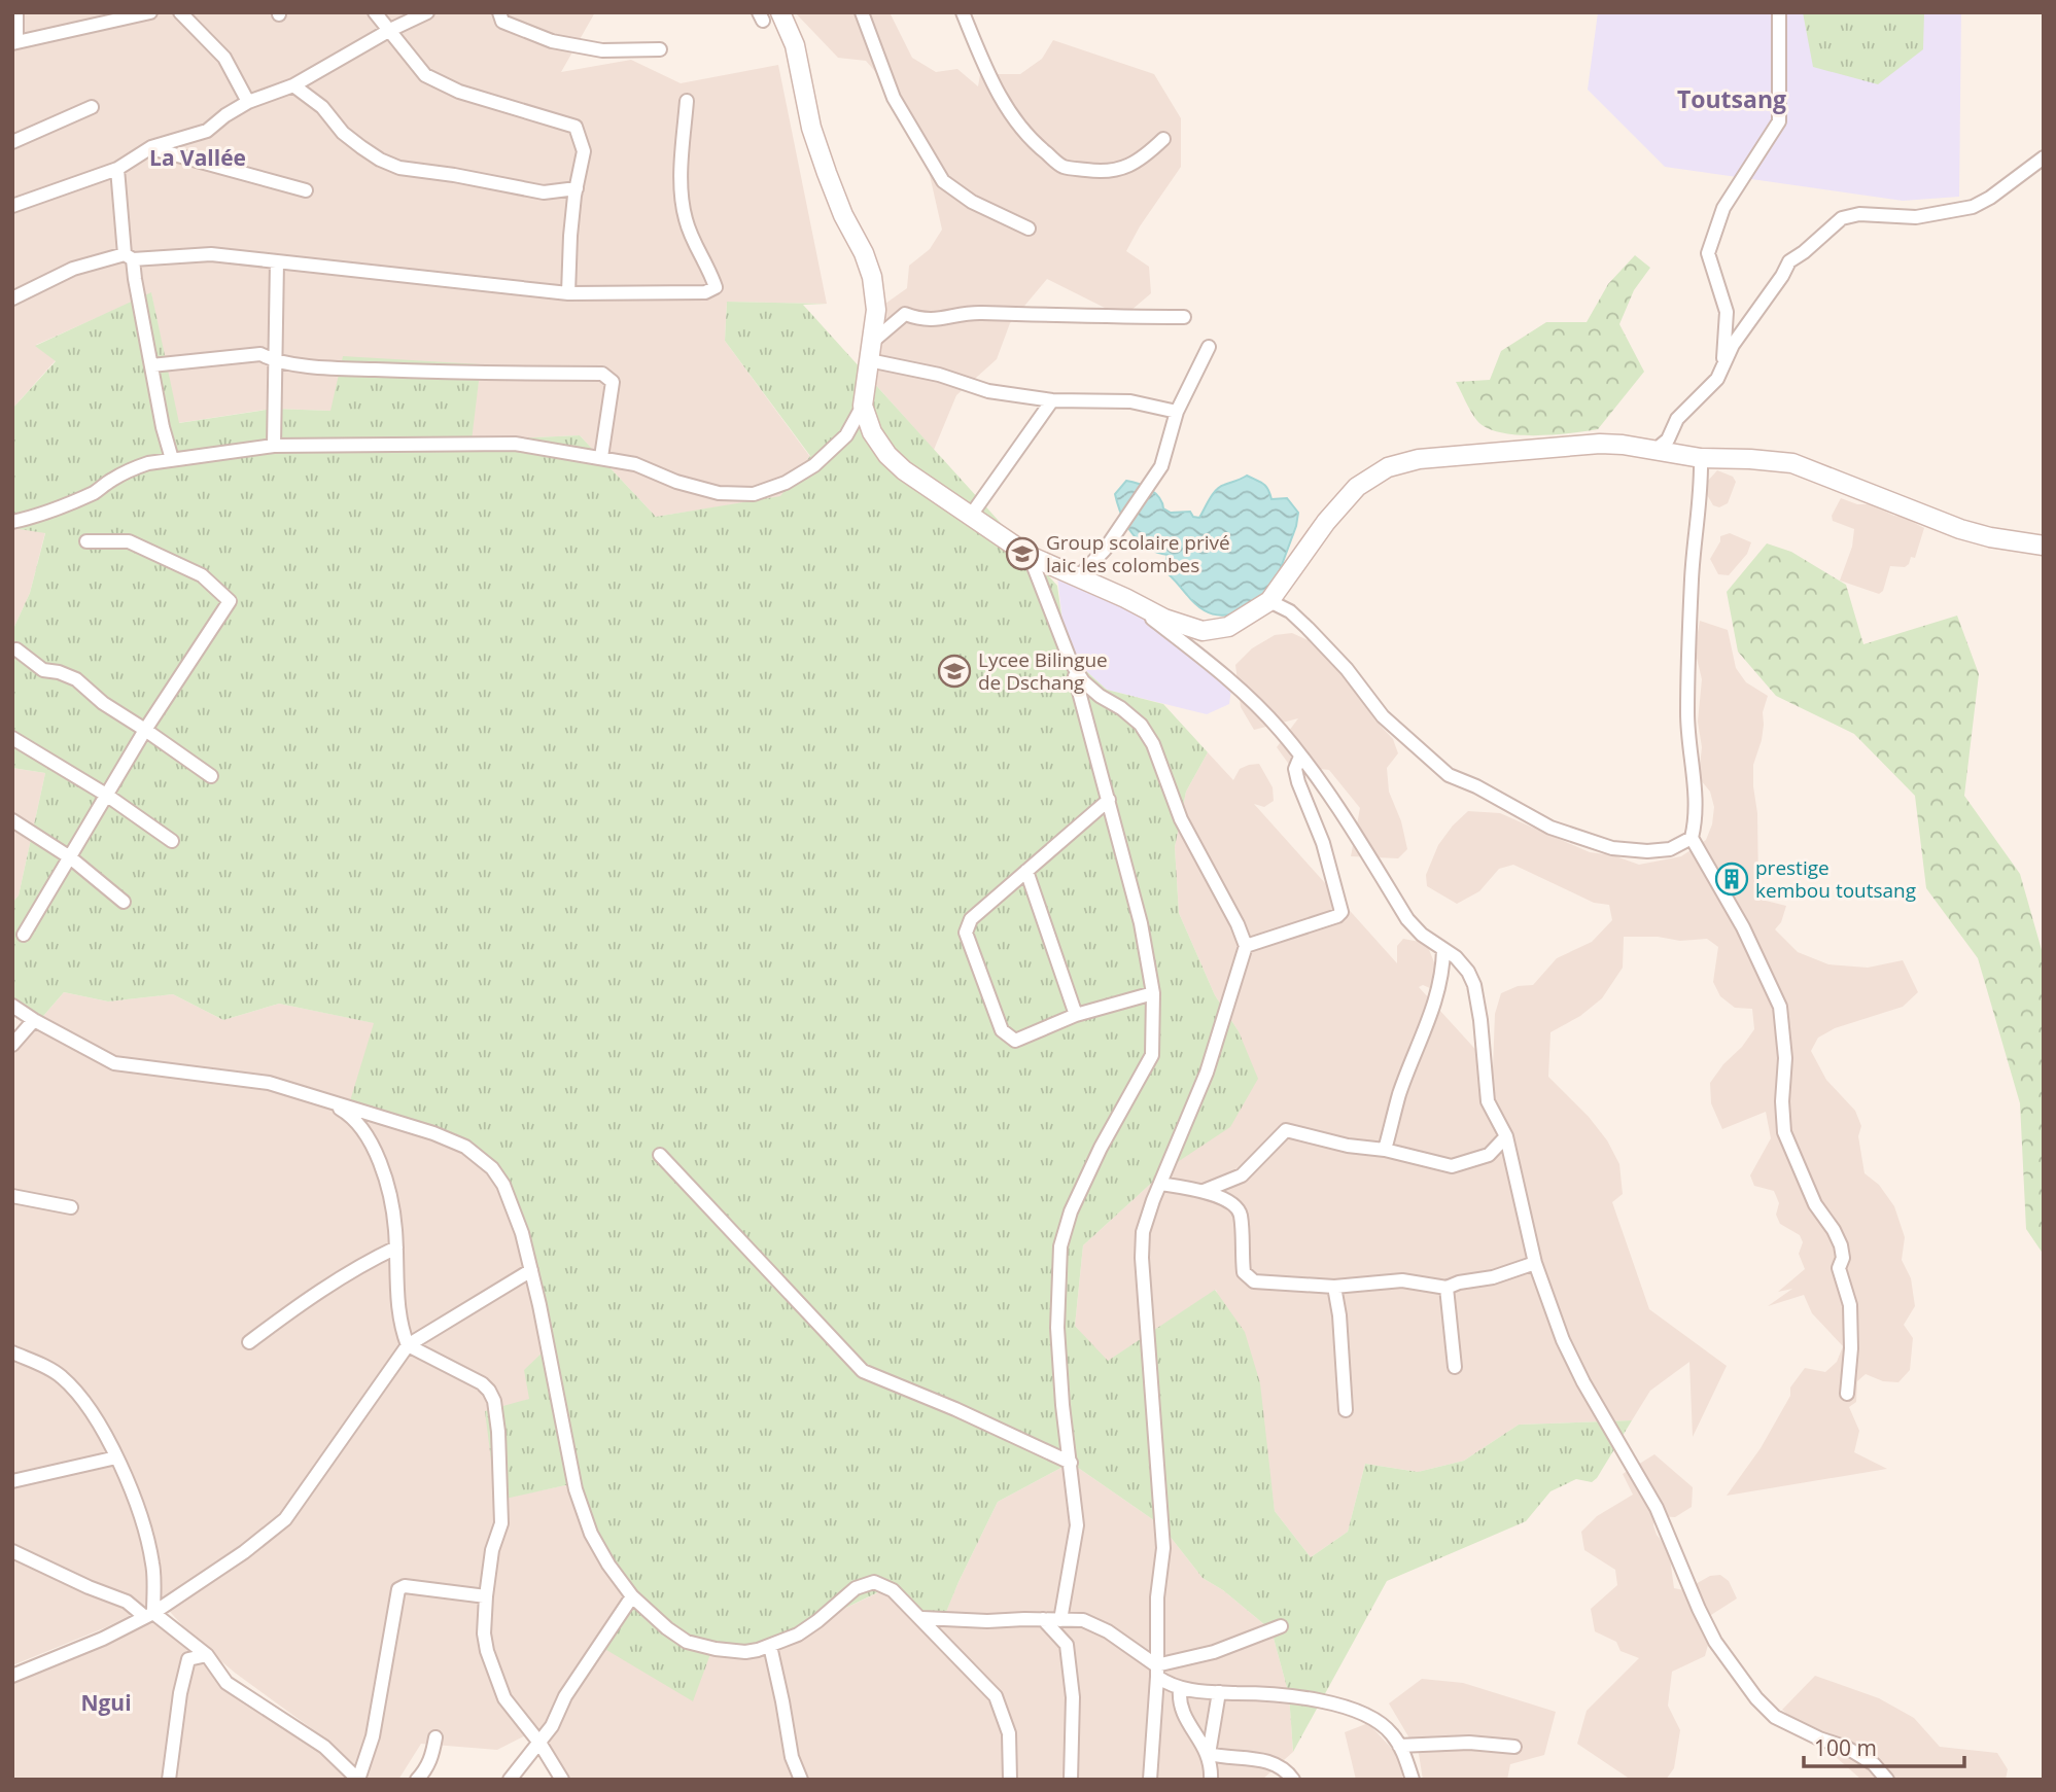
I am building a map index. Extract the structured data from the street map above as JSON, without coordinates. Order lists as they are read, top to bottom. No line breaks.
{"districts":["Toutsang","La Vallée","Ngui"],"places":{"school or university":["Group scolaire privé laic les colombes","Lycee Bilingue de Dschang"],"building":["prestige kembou toutsang"]},"scale_bar":"100 m"}
